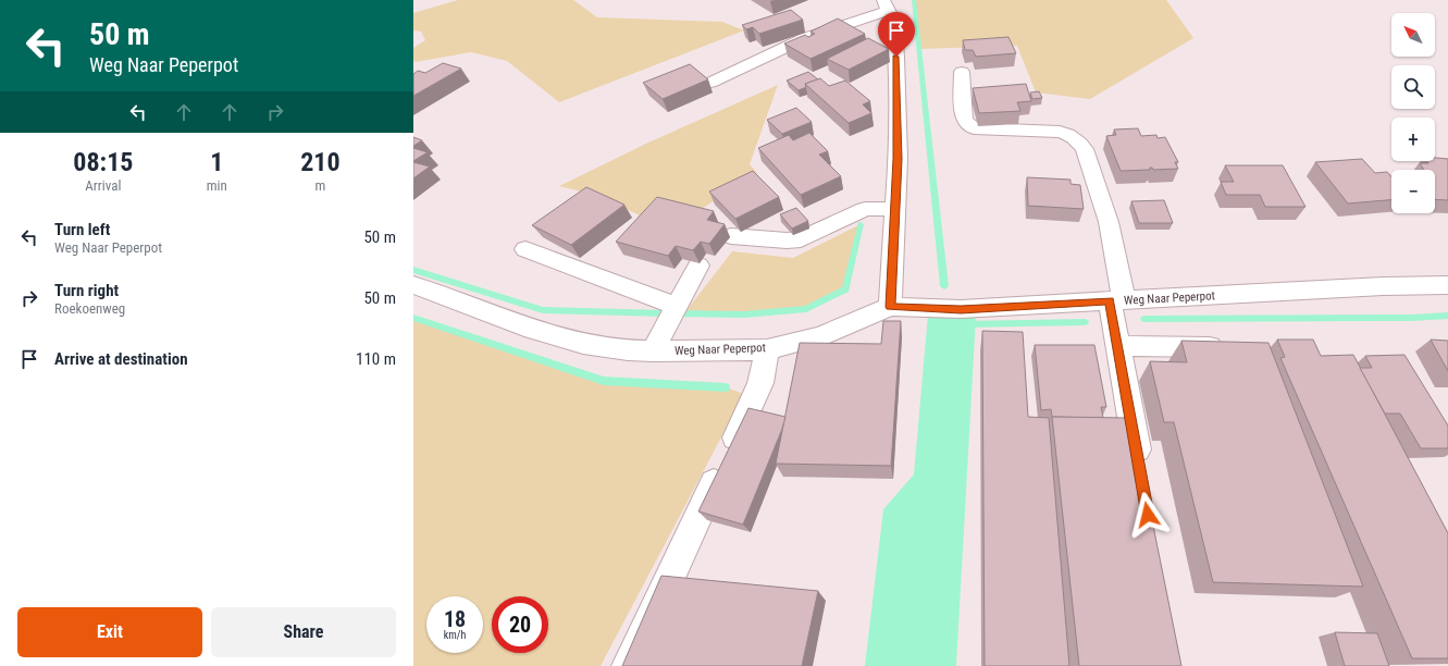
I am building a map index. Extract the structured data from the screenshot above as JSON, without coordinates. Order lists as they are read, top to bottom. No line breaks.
{"streets":{"street":["Weg Naar Peperpot"]},"north":"top left","page":{"turn":["50 m","Weg Naar Peperpot"],"map_buttons":["+","−"],"eta":["08:15","Arrival","1","min","210","m"],"list":[{"name":"Turn left","note":"Weg Naar Peperpot","value":"50 m"},{"name":"Turn right","note":"Roekoenweg","value":"50 m"},{"name":"Arrive at destination","value":"110 m"}],"speed":"18 km/h","limit":"20","buttons":["Exit","Share"]}}
